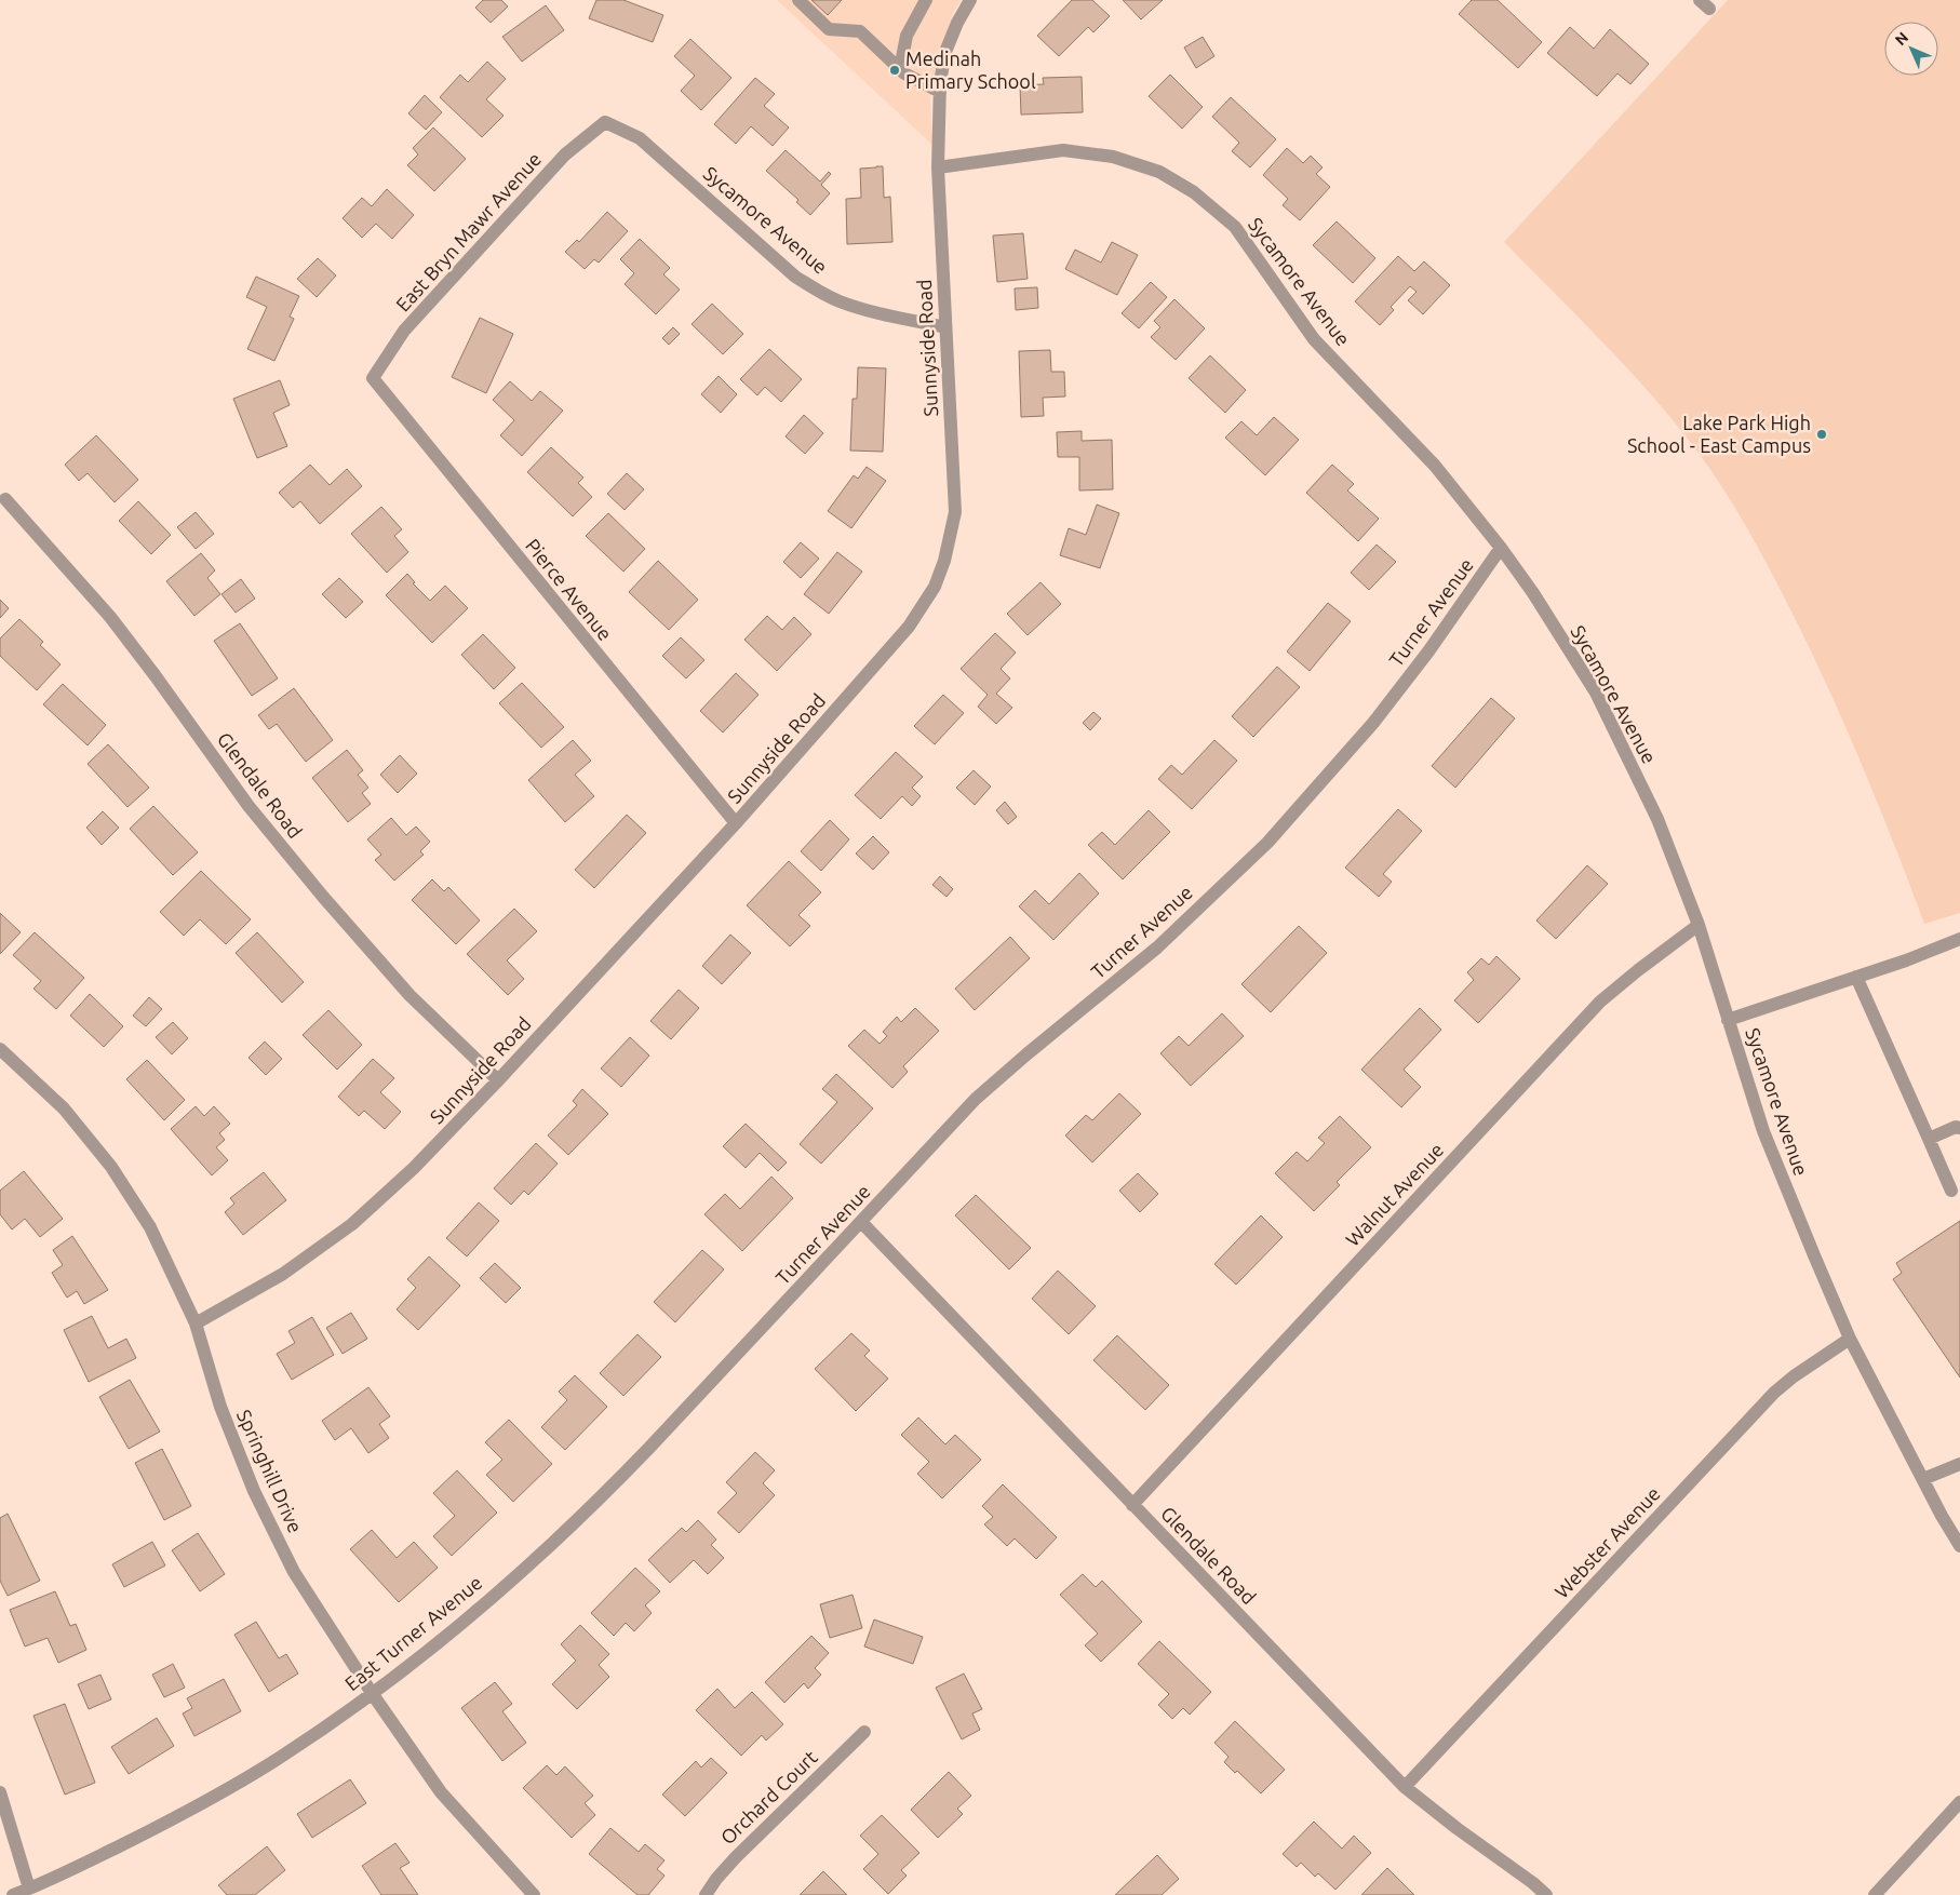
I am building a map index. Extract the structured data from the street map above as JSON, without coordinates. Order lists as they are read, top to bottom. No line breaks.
{"streets":{"street":["Sycamore Avenue","East Bryn Mawr Avenue","Sunnyside Road","Pierce Avenue","Turner Avenue","Glendale Road","Walnut Avenue","Springhill Drive","Webster Avenue","East Turner Avenue","Orchard Court"]},"crossings":[["Sycamore Avenue","East Bryn Mawr Avenue"],["Sycamore Avenue","Sunnyside Road"],["Sycamore Avenue","Turner Avenue"],["Sycamore Avenue","Walnut Avenue"],["Sycamore Avenue","Webster Avenue"],["East Bryn Mawr Avenue","Pierce Avenue"],["Sunnyside Road","Pierce Avenue"],["Sunnyside Road","Glendale Road"],["Sunnyside Road","Springhill Drive"],["Turner Avenue","Glendale Road"],["Turner Avenue","East Turner Avenue"],["Glendale Road","Walnut Avenue"],["Glendale Road","Webster Avenue"],["Springhill Drive","East Turner Avenue"]],"places":["Medinah Primary School","Lake Park High School - East Campus"],"north":"top left"}
